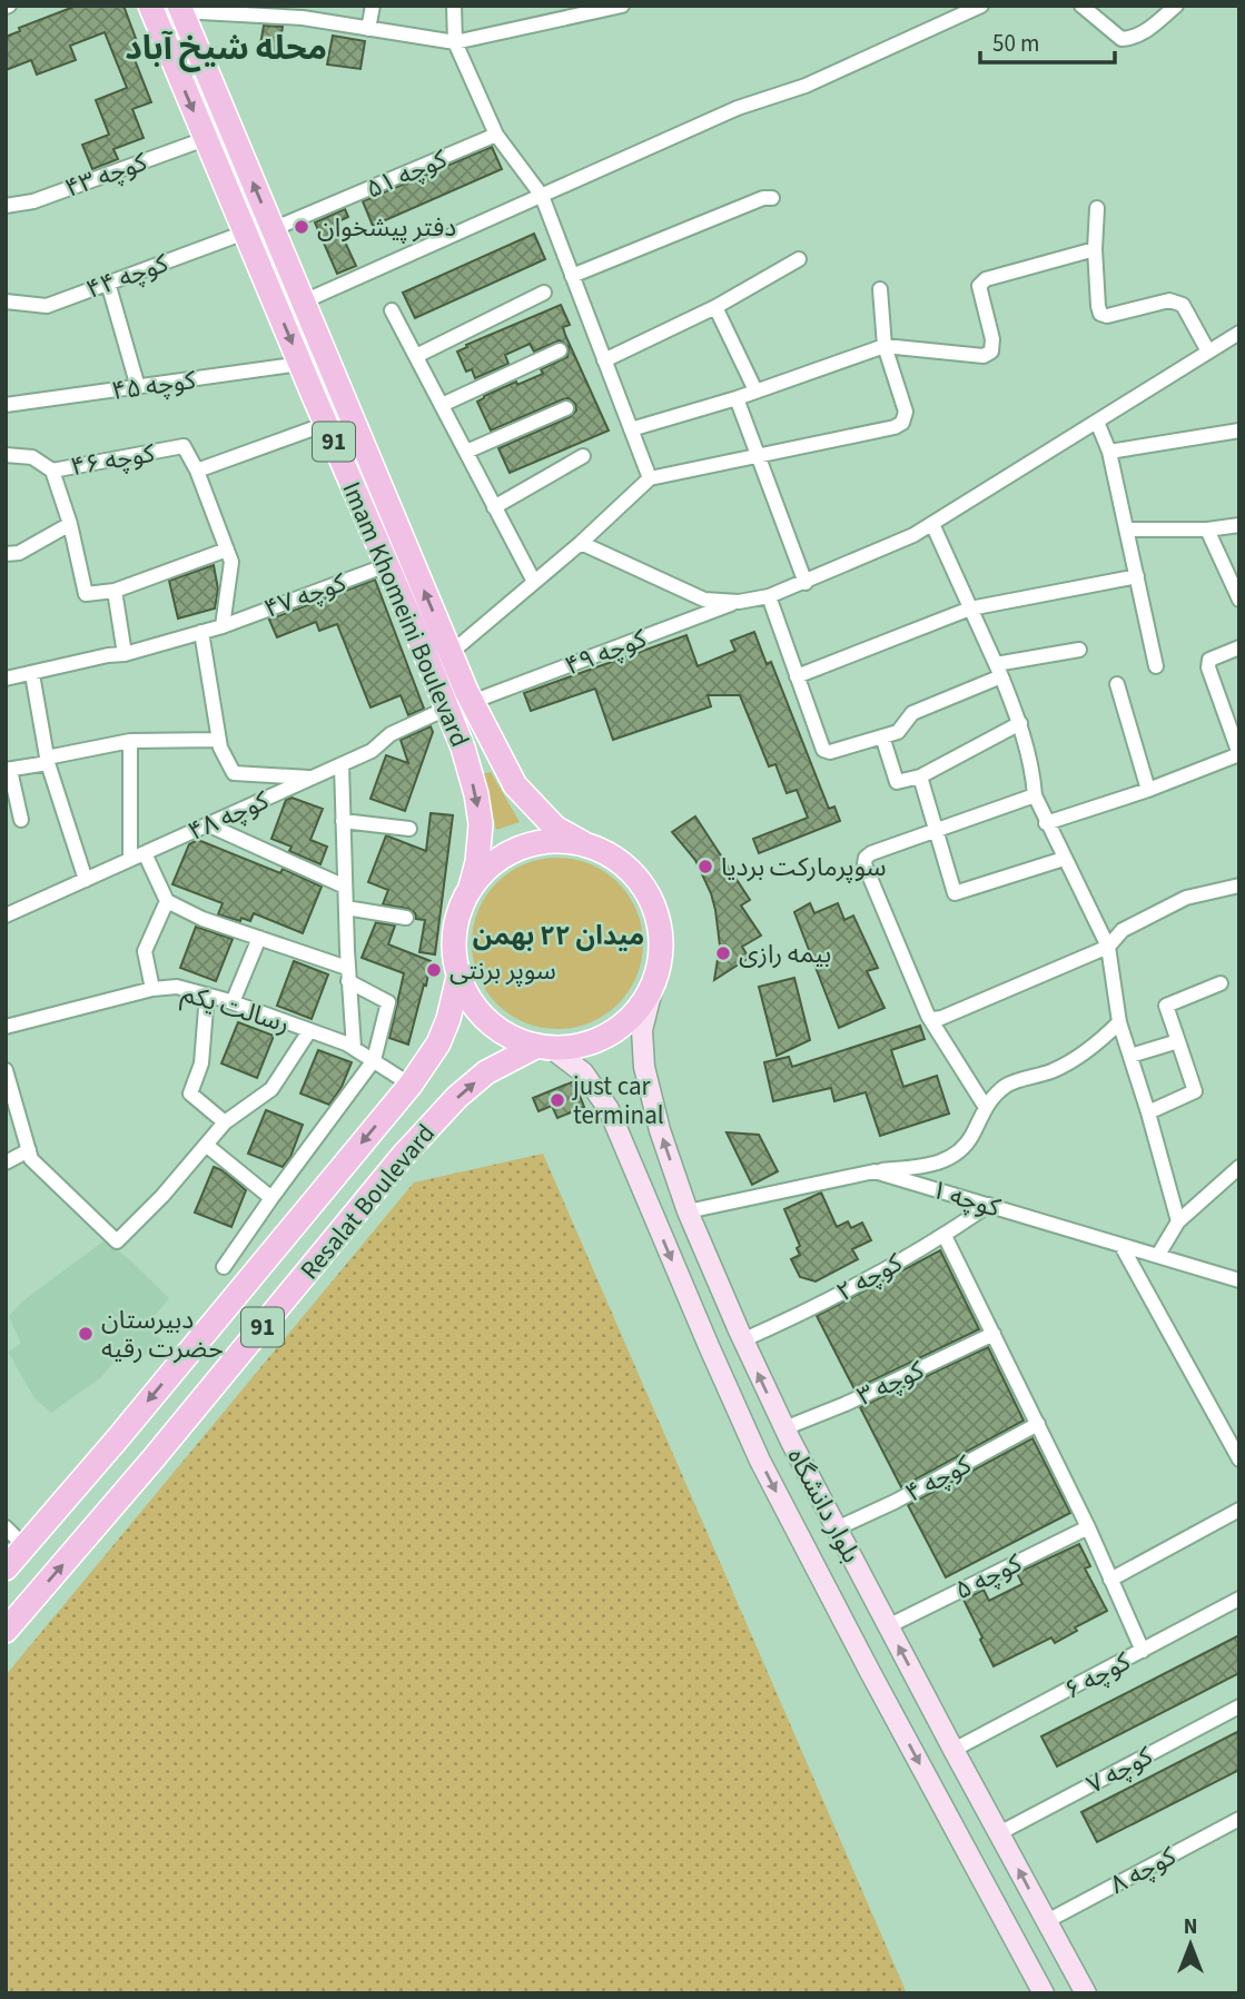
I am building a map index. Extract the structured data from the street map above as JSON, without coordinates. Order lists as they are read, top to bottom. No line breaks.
{"streets":{"main road":["91","Imam Khomeini Boulevard","Resalat Boulevard","بلوار دانشگاه"],"street":["کوچه ۵۱","کوچه ۴۳","کوچه ۴۴","کوچه ۴۵","کوچه ۴۶","کوچه ۴۷","کوچه ۴۹","کوچه ۴۸","رسالت یکم","کوچه ۱","کوچه ۲","کوچه ۳","کوچه ۴","کوچه ۵","کوچه ۶","کوچه ۷","کوچه ۸"]},"crossings":[["کوچه ۵۱","Imam Khomeini Boulevard"],["کوچه ۴۳","Imam Khomeini Boulevard"],["کوچه ۴۴","Imam Khomeini Boulevard"],["کوچه ۴۵","Imam Khomeini Boulevard"],["91","Imam Khomeini Boulevard"],["91","Resalat Boulevard"],["91","بلوار دانشگاه"],["کوچه ۴۷","Imam Khomeini Boulevard"],["Imam Khomeini Boulevard","کوچه ۴۹"],["Imam Khomeini Boulevard","کوچه ۴۸"],["Imam Khomeini Boulevard","Resalat Boulevard"],["Imam Khomeini Boulevard","بلوار دانشگاه"],["رسالت یکم","Resalat Boulevard"],["کوچه ۱","کوچه ۲"],["کوچه ۱","بلوار دانشگاه"],["Resalat Boulevard","بلوار دانشگاه"],["کوچه ۲","بلوار دانشگاه"],["کوچه ۳","بلوار دانشگاه"],["کوچه ۴","بلوار دانشگاه"],["بلوار دانشگاه","کوچه ۵"],["بلوار دانشگاه","کوچه ۶"],["بلوار دانشگاه","کوچه ۷"],["بلوار دانشگاه","کوچه ۸"]],"districts":["محله شیخ آباد","میدان ۲۲ بهمن"],"places":["دفتر پیشخوان","سوپرمارکت بردیا","بیمه رازی","سوپر برنتی","just car terminal","دبیرستان حضرت رقیه"],"scale_bar":"50 m","north":"top"}
